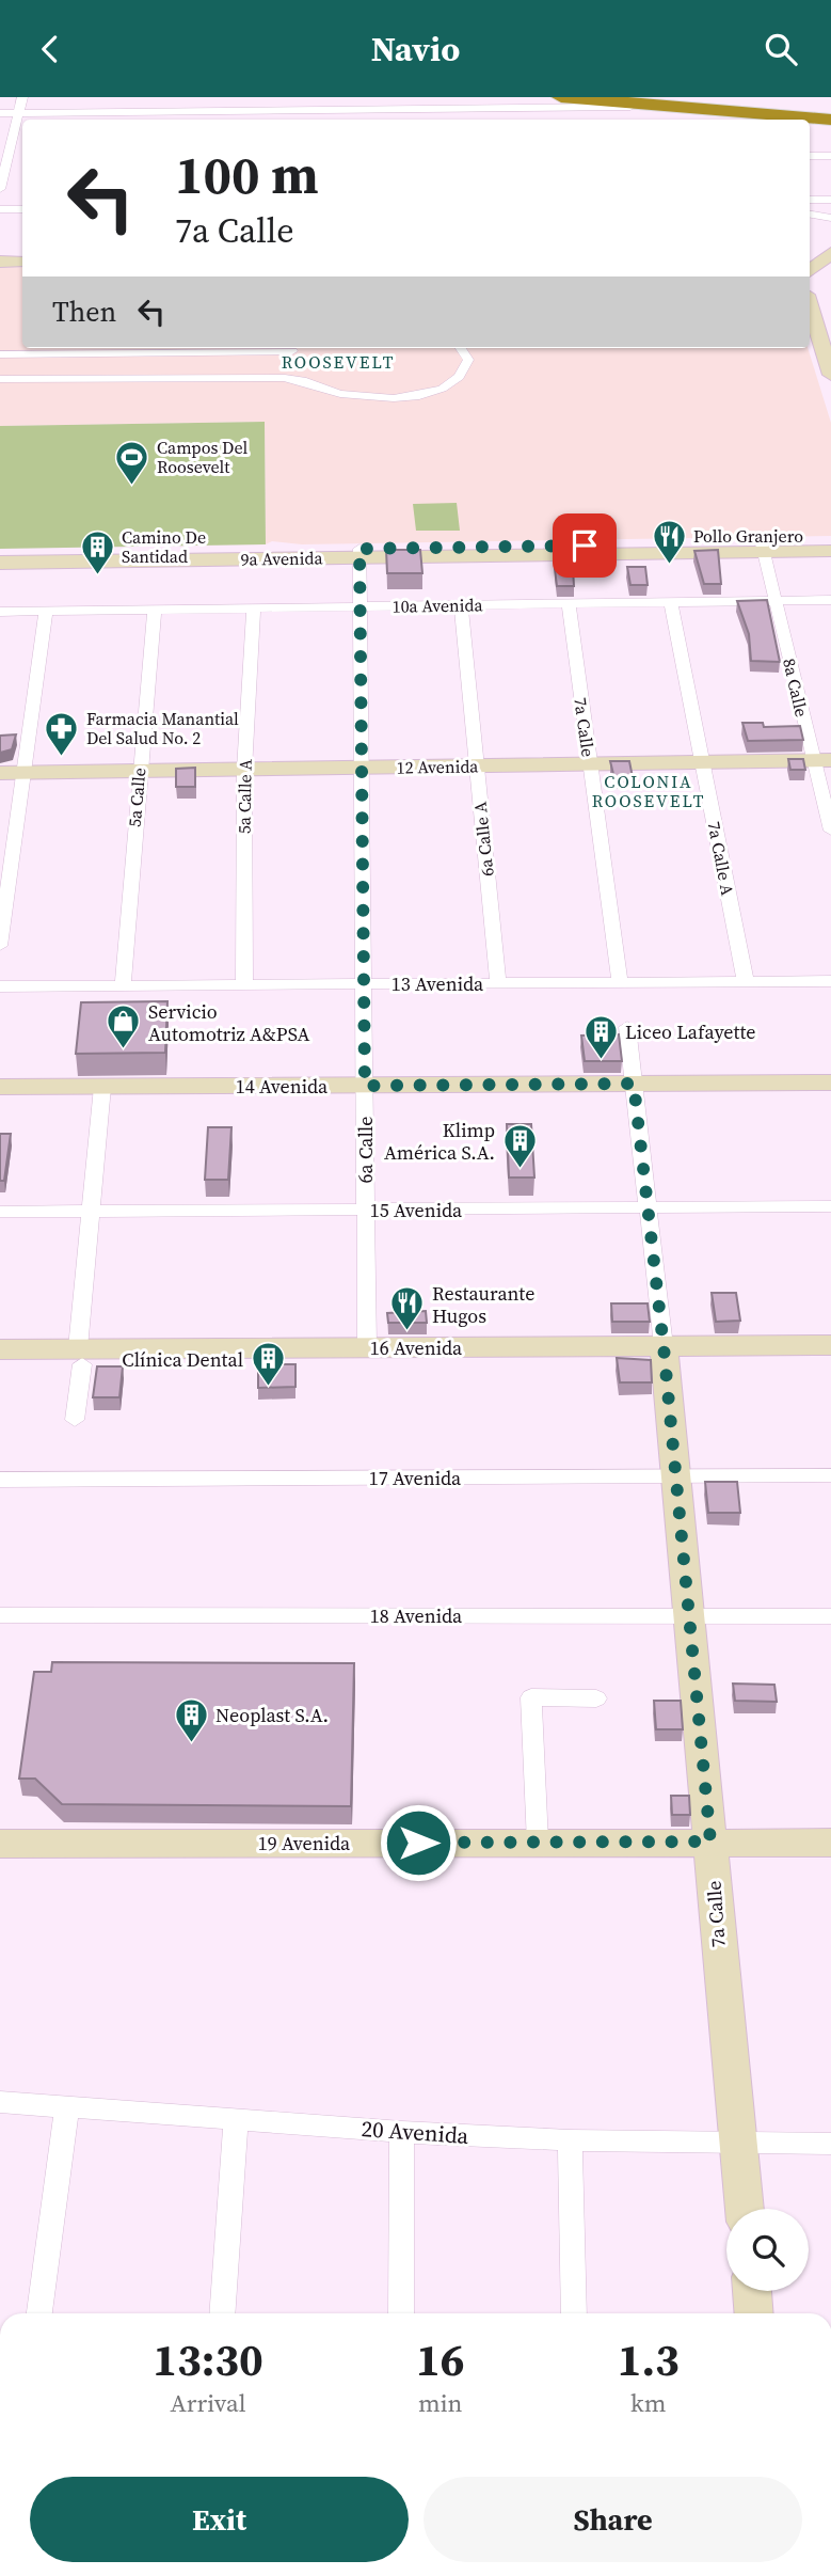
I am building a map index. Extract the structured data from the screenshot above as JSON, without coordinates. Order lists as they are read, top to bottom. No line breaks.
{"streets":{"main road":["9a Avenida","12 Avenida","14 Avenida","16 Avenida"],"street":["10a Avenida","8a Calle","7a Calle","5a Calle A","5a Calle","6a Calle A","7a Calle A","13 Avenida","6a Calle","15 Avenida","17 Avenida","18 Avenida","19 Avenida","20 Avenida"]},"crossings":[["9a Avenida","8a Calle"],["9a Avenida","6a Calle"],["10a Avenida","8a Calle"],["10a Avenida","7a Calle"],["10a Avenida","5a Calle A"],["10a Avenida","5a Calle"],["10a Avenida","6a Calle A"],["10a Avenida","7a Calle A"],["10a Avenida","6a Calle"],["8a Calle","12 Avenida"],["7a Calle","12 Avenida"],["7a Calle","13 Avenida"],["7a Calle","14 Avenida"],["7a Calle","15 Avenida"],["7a Calle","16 Avenida"],["7a Calle","17 Avenida"],["7a Calle","18 Avenida"],["7a Calle","19 Avenida"],["7a Calle","20 Avenida"],["12 Avenida","5a Calle A"],["12 Avenida","5a Calle"],["12 Avenida","6a Calle A"],["12 Avenida","7a Calle A"],["12 Avenida","6a Calle"],["5a Calle A","13 Avenida"],["5a Calle","13 Avenida"],["6a Calle A","13 Avenida"],["7a Calle A","13 Avenida"],["13 Avenida","6a Calle"],["14 Avenida","6a Calle"],["6a Calle","15 Avenida"],["6a Calle","16 Avenida"]],"districts":["ROOSEVELT","COLONIA ROOSEVELT"],"places":{"sports":["Campos Del Roosevelt"],"restaurant":["Pollo Granjero","Restaurante Hugos"],"building":["Camino De Santidad","Liceo Lafayette","Klimp América S.A.","Clínica Dental","Neoplast S.A."],"pharmacy":["Farmacia Manantial Del Salud No. 2"],"shop":["Servicio Automotriz A&PSA"]},"page":{"header":"Navio","turn":["100 m","7a Calle"],"then":"Then","eta":["13:30","Arrival","16","min","1.3","km"],"buttons":["Exit","Share"]}}
